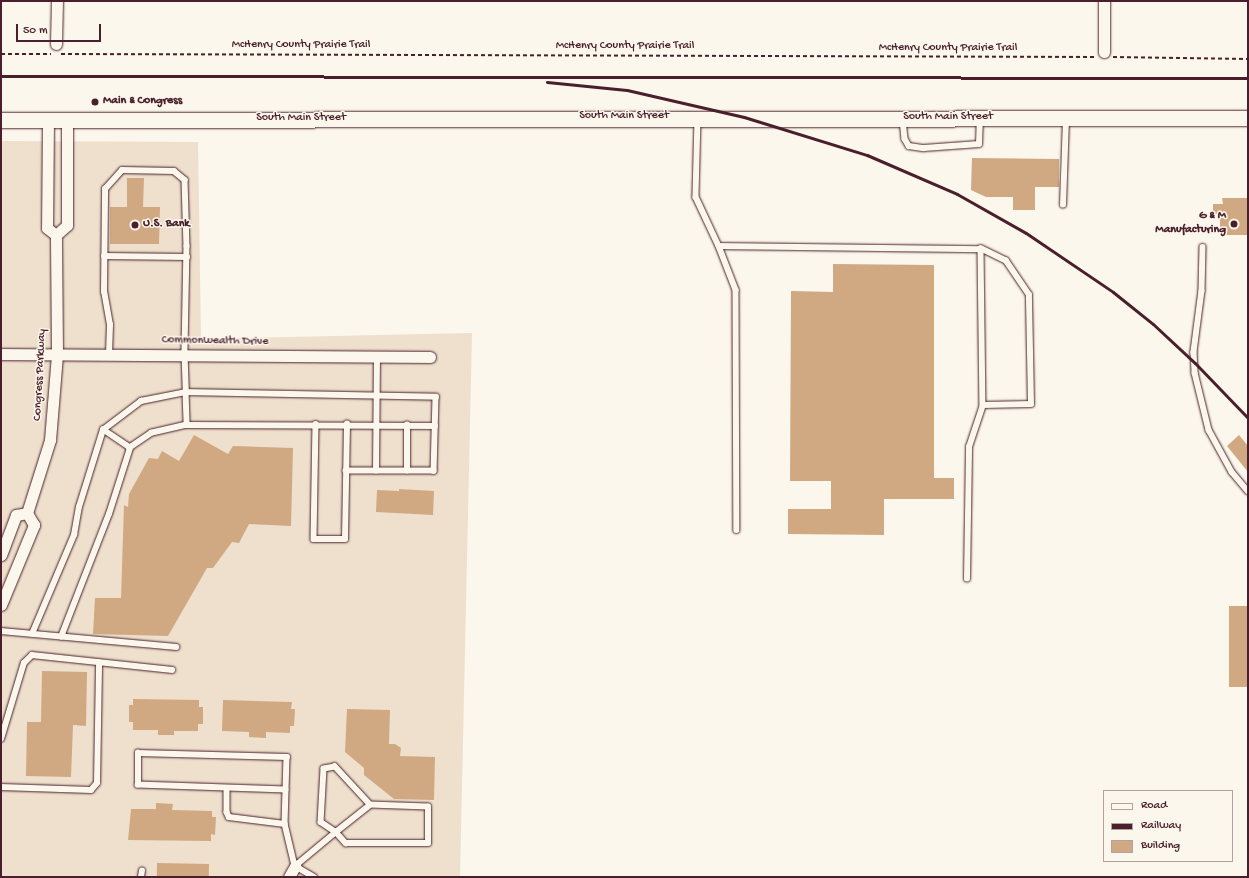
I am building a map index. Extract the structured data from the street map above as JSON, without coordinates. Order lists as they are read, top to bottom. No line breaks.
{"streets":{"street":["South Main Street","Commonwealth Drive","Congress Parkway"],"path":["McHenry County Prairie Trail"]},"crossings":[["Commonwealth Drive","Congress Parkway"]],"places":["Main & Congress","G & M Manufacturing","U.S. Bank"],"legend":["Road","Railway","Building"],"scale_bar":"50 m"}
